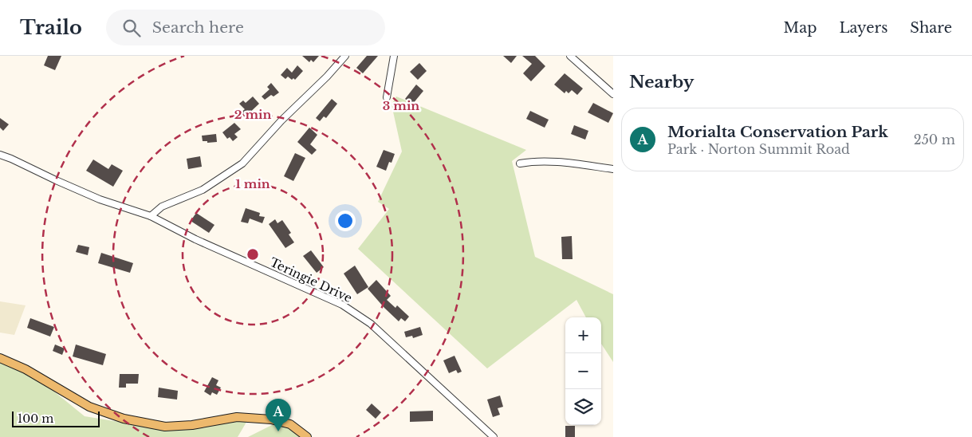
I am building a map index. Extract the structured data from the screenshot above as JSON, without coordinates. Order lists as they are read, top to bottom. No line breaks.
{"streets":{"street":["Teringie Drive"]},"scale_bar":"100 m","page":{"header":"Trailo","search":"Search here","nav":["Map","Layers","Share"],"heading":"Nearby","list":[{"mark":"A","name":"Morialta Conservation Park","note":"Park · Norton Summit Road","value":"250 m"}],"map_buttons":["+","−"],"pins":"A","scale":"100 m"},"rings":["3 min","2 min","1 min"]}
